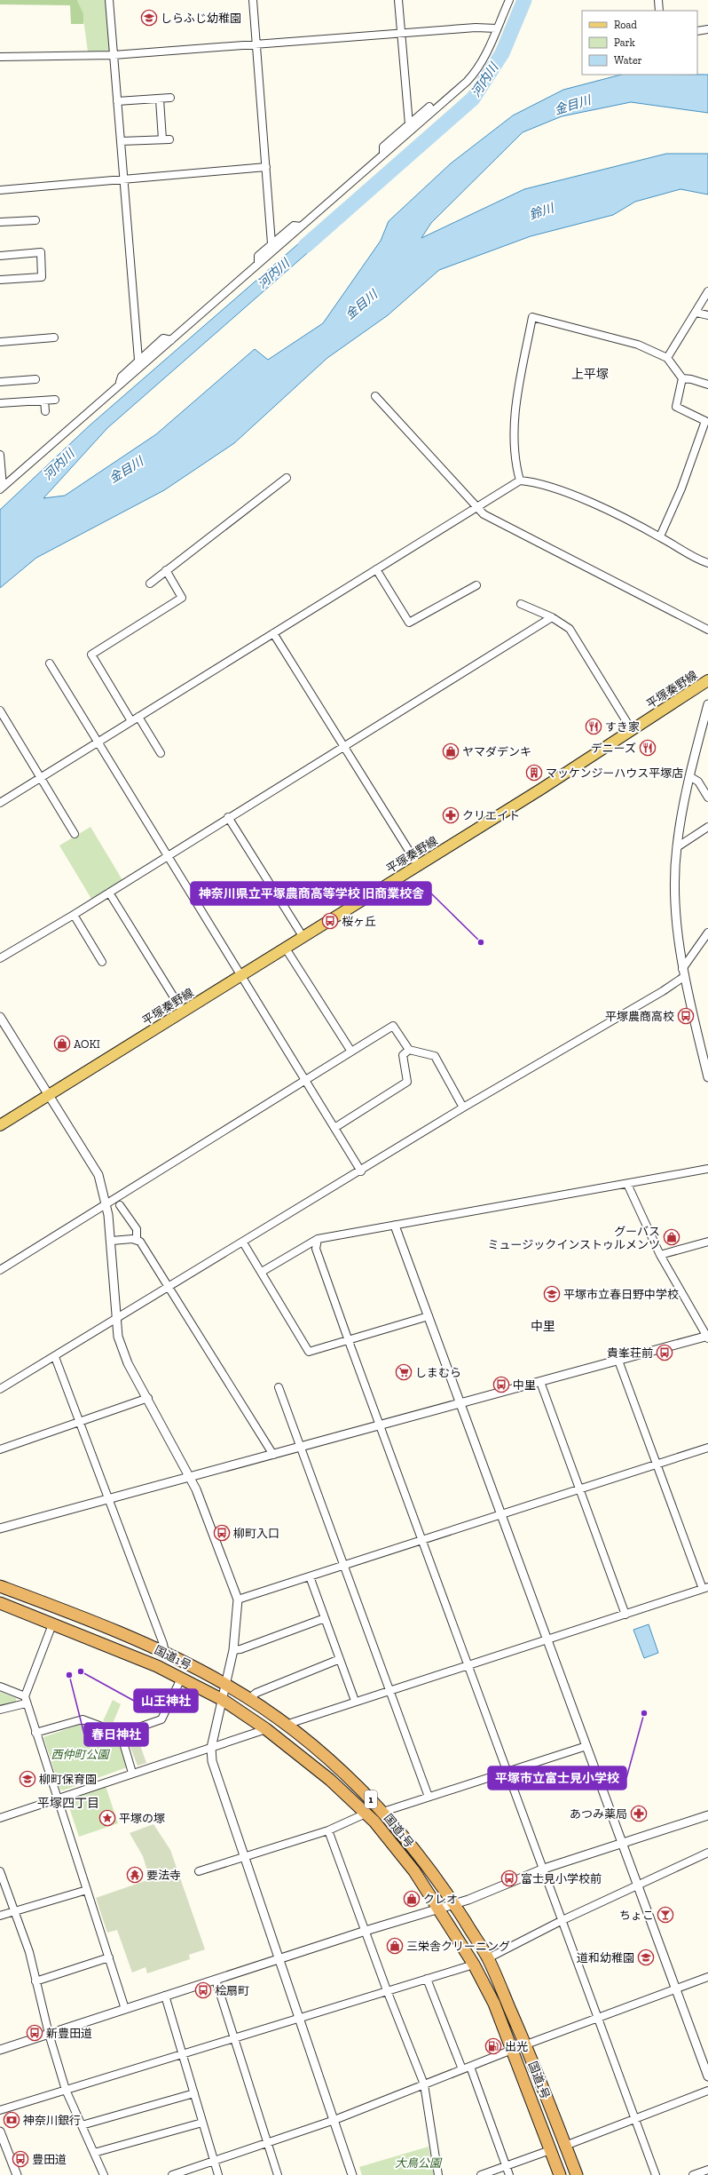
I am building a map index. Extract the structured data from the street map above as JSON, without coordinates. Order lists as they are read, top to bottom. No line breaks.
{"streets":{"highway":["国道1号","1"],"main road":["平塚秦野線"]},"districts":["上平塚","中里","平塚四丁目"],"water":["河内川","金目川","鈴川"],"parks":["西仲町公園","大鳥公園"],"places":{"school or university":["しらふじ幼稚園","平塚市立春日野中学校","柳町保育園","道和幼稚園"],"restaurant":["すき家","デニーズ"],"shop":["ヤマダデンキ","AOKI","グーバス ミュージックインストゥルメンツ","クレオ","三栄舎クリーニング"],"building":["マッケンジーハウス平塚店"],"pharmacy":["クリエイト","あつみ薬局"],"bus stop":["桜ヶ丘","平塚農商高校","貴峯荘前","中里","柳町入口","富士見小学校前","桧扇町","新豊田道","豊田道"],"other":["神奈川県立平塚農商高等学校 旧商業校舎","山王神社","春日神社","平塚市立富士見小学校"],"supermarket":["しまむら"],"place":["平塚の塚"],"temple":["要法寺"],"bar":["ちょこ"],"fuel station":["出光"],"bank":["神奈川銀行"]},"legend":["Road","Park","Water"]}
